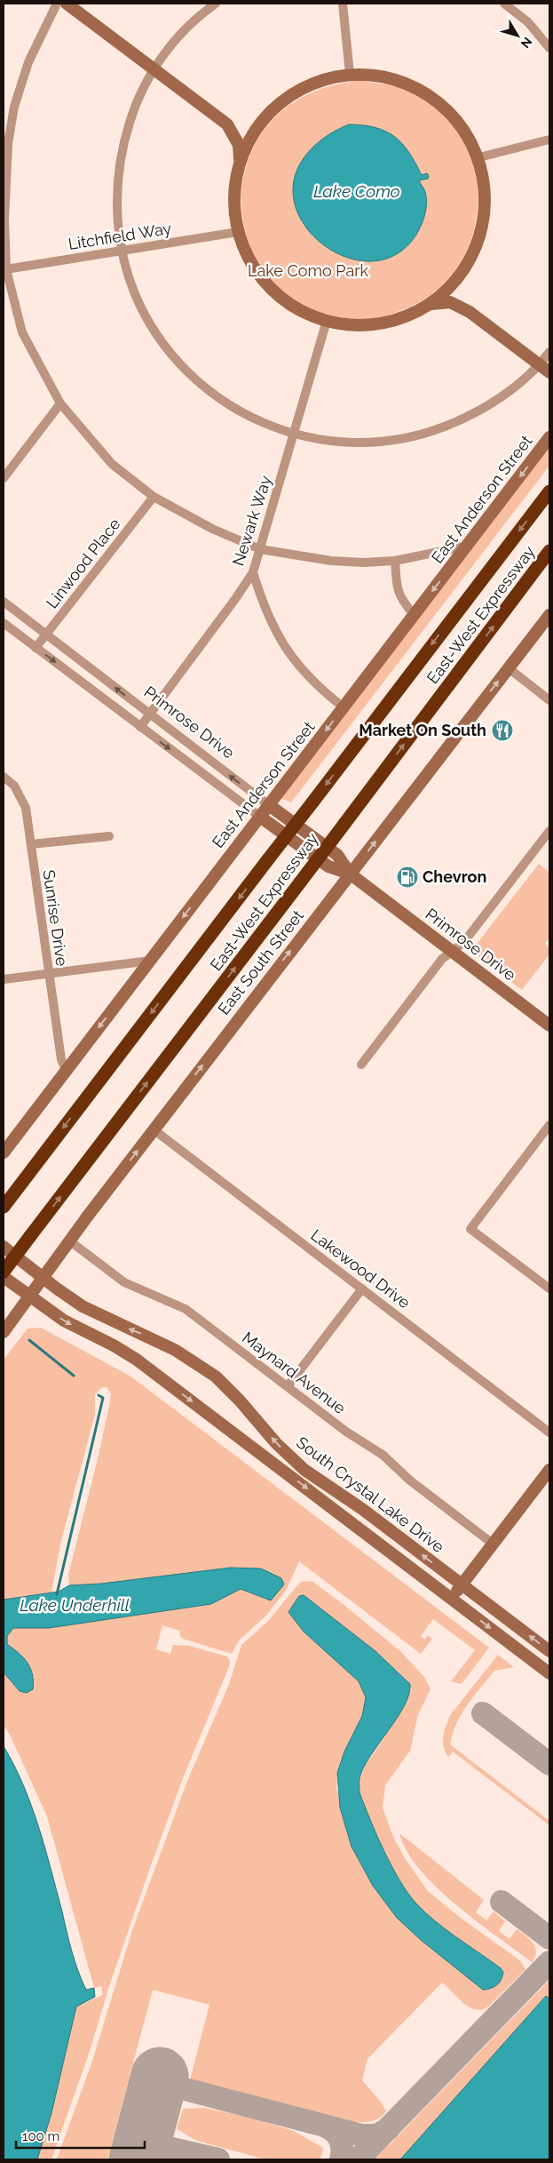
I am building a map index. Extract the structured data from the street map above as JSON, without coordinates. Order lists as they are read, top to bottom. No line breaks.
{"streets":{"highway":["East-West Expressway"],"main road":["East Anderson Street","Primrose Drive","East South Street","South Crystal Lake Drive"],"street":["Litchfield Way","Newark Way","Linwood Place","Sunrise Drive","Lakewood Drive","Maynard Avenue"]},"crossings":[["East Anderson Street","Primrose Drive"],["East Anderson Street","Sunrise Drive"],["Newark Way","Primrose Drive"],["Linwood Place","Primrose Drive"],["Primrose Drive","East South Street"],["East South Street","Lakewood Drive"],["East South Street","Maynard Avenue"],["East South Street","South Crystal Lake Drive"]],"one_way":["East Anderson Street","East South Street"],"water":["Lake Como","Lake Underhill"],"parks":["Lake Como Park"],"places":{"restaurant":["Market On South"],"fuel station":["Chevron"]},"scale_bar":"100 m","north":"bottom right"}
